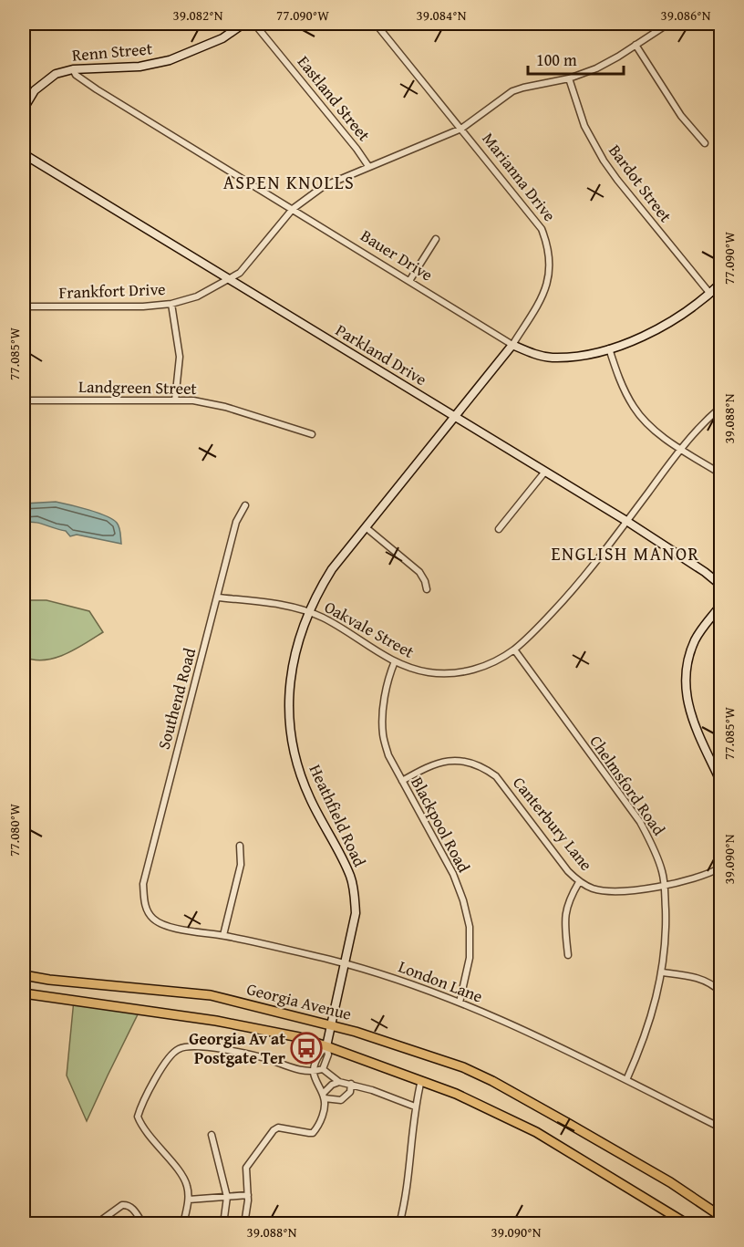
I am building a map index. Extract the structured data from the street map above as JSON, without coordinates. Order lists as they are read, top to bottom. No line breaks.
{"streets":{"main road":["Georgia Avenue"],"street":["Renn Street","Eastland Street","Marianna Drive","Bardot Street","Bauer Drive","Frankfort Drive","Parkland Drive","Landgreen Street","Oakvale Street","Southend Road","Chelmsford Road","Heathfield Road","Canterbury Lane","Blackpool Road","London Lane"]},"crossings":[["Renn Street","Bauer Drive"],["Eastland Street","Frankfort Drive"],["Marianna Drive","Bauer Drive"],["Marianna Drive","Frankfort Drive"],["Marianna Drive","Parkland Drive"],["Marianna Drive","Heathfield Road"],["Bardot Street","Bauer Drive"],["Bardot Street","Frankfort Drive"],["Bauer Drive","Frankfort Drive"],["Frankfort Drive","Parkland Drive"],["Parkland Drive","Oakvale Street"],["Parkland Drive","Heathfield Road"],["Oakvale Street","Southend Road"],["Oakvale Street","Chelmsford Road"],["Oakvale Street","Heathfield Road"],["Oakvale Street","Blackpool Road"],["Southend Road","London Lane"],["Chelmsford Road","Canterbury Lane"],["Chelmsford Road","London Lane"],["Heathfield Road","London Lane"],["Heathfield Road","Georgia Avenue"],["Canterbury Lane","Blackpool Road"],["Blackpool Road","London Lane"]],"districts":["ASPEN KNOLLS","ENGLISH MANOR"],"places":{"bus stop":["Georgia Av at Postgate Ter"]},"scale_bar":"100 m","coordinates":["39.082°N","77.090°W","39.084°N","39.086°N","77.085°W","39.088°N","77.080°W","39.090°N"]}
